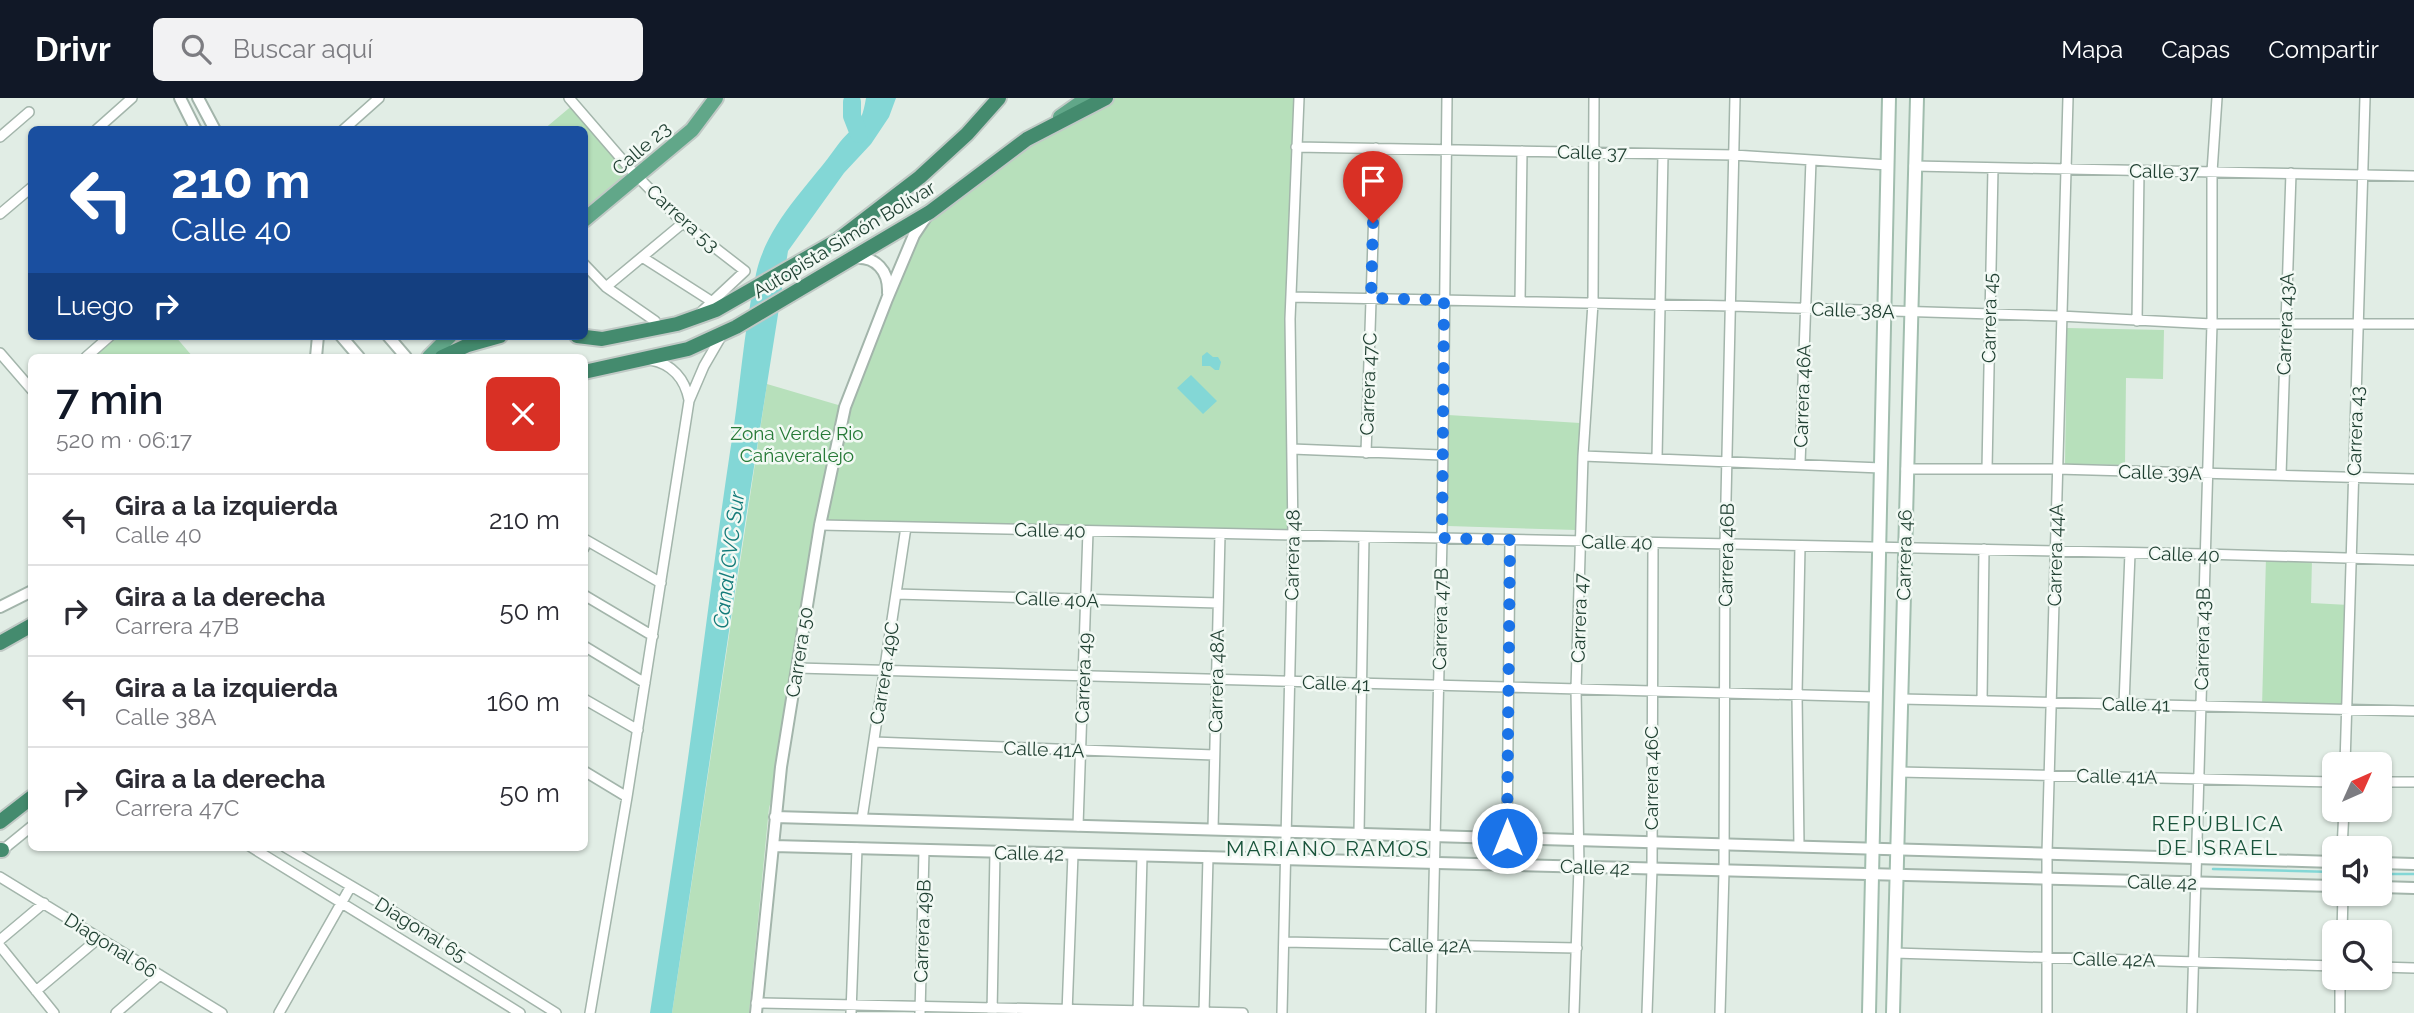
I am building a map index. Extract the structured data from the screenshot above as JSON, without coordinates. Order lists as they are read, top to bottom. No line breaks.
{"streets":{"highway":["Autopista Simón Bolívar"],"main road":["Calle 23","Carrera 46"],"street":["Calle 37","Carrera 53","Calle 38A","Carrera 45","Carrera 43A","Carrera 47C","Carrera 46A","Carrera 43","Calle 39A","Calle 40","Carrera 48","Carrera 46B","Carrera 44A","Calle 40A","Carrera 47","Carrera 47B","Carrera 43B","Carrera 50","Carrera 49C","Carrera 49","Carrera 48A","Calle 41","Calle 41A","Carrera 46C","Calle 42","Diagonal 65","Carrera 49B","Diagonal 66","Calle 42A"]},"crossings":[["Calle 23","Carrera 53"],["Calle 37","Carrera 45"],["Calle 37","Carrera 43A"],["Calle 37","Carrera 47C"],["Calle 37","Carrera 46A"],["Calle 37","Carrera 43"],["Calle 37","Carrera 48"],["Calle 37","Carrera 46B"],["Calle 37","Carrera 46"],["Calle 37","Carrera 44A"],["Calle 37","Carrera 47"],["Calle 37","Carrera 47B"],["Calle 37","Carrera 43B"],["Autopista Simón Bolívar","Carrera 50"],["Calle 38A","Carrera 45"],["Calle 38A","Carrera 43A"],["Calle 38A","Carrera 47C"],["Calle 38A","Carrera 46A"],["Calle 38A","Carrera 43"],["Calle 38A","Carrera 48"],["Calle 38A","Carrera 46B"],["Calle 38A","Carrera 46"],["Calle 38A","Carrera 44A"],["Calle 38A","Carrera 47"],["Calle 38A","Carrera 47B"],["Calle 38A","Carrera 43B"],["Carrera 45","Calle 39A"],["Carrera 43A","Calle 39A"],["Carrera 43","Calle 39A"],["Carrera 43","Calle 40"],["Carrera 43","Calle 41"],["Calle 39A","Carrera 46"],["Calle 39A","Carrera 44A"],["Calle 39A","Carrera 43B"],["Calle 40","Carrera 48"],["Calle 40","Carrera 46B"],["Calle 40","Carrera 46"],["Calle 40","Carrera 44A"],["Calle 40","Carrera 47"],["Calle 40","Carrera 47B"],["Calle 40","Carrera 43B"],["Calle 40","Carrera 50"],["Calle 40","Carrera 49C"],["Calle 40","Carrera 49"],["Calle 40","Carrera 48A"],["Calle 40","Carrera 46C"],["Carrera 48","Calle 41"],["Carrera 48","Calle 42"],["Carrera 48","Calle 42A"],["Carrera 46B","Calle 41"],["Carrera 46B","Calle 42"],["Carrera 46","Calle 41"],["Carrera 46","Calle 41A"],["Carrera 46","Calle 42"],["Carrera 46","Calle 42A"],["Carrera 44A","Calle 41"],["Carrera 44A","Calle 41A"],["Carrera 44A","Calle 42"],["Carrera 44A","Calle 42A"],["Calle 40A","Carrera 49C"],["Calle 40A","Carrera 49"],["Calle 40A","Carrera 48A"],["Carrera 47","Calle 41"],["Carrera 47","Calle 42"],["Carrera 47","Calle 42A"],["Carrera 47B","Calle 41"],["Carrera 47B","Calle 42"],["Carrera 47B","Calle 42A"],["Carrera 43B","Calle 41"],["Carrera 43B","Calle 41A"],["Carrera 43B","Calle 42"],["Carrera 43B","Calle 42A"],["Carrera 50","Calle 41"],["Carrera 50","Calle 42"],["Carrera 49C","Calle 41"],["Carrera 49C","Calle 41A"],["Carrera 49C","Calle 42"],["Carrera 49","Calle 41"],["Carrera 49","Calle 41A"],["Carrera 49","Calle 42"],["Carrera 48A","Calle 41"],["Carrera 48A","Calle 41A"],["Carrera 48A","Calle 42"],["Calle 41","Carrera 46C"],["Carrera 46C","Calle 42"],["Calle 42","Carrera 49B"]],"districts":["REPÚBLICA DE ISRAEL","MARIANO RAMOS"],"water":["Canal CVC Sur"],"parks":["Zona Verde Rio Cañaveralejo"],"north":"top right","page":{"header":"Drivr","search":"Buscar aquí","nav":["Mapa","Capas","Compartir"],"turn":["210 m","Calle 40"],"then":"Luego","heading":["7 min","520 m · 06:17"],"list":[{"name":"Gira a la izquierda","note":"Calle 40","value":"210 m"},{"name":"Gira a la derecha","note":"Carrera 47B","value":"50 m"},{"name":"Gira a la izquierda","note":"Calle 38A","value":"160 m"},{"name":"Gira a la derecha","note":"Carrera 47C","value":"50 m"}]}}
